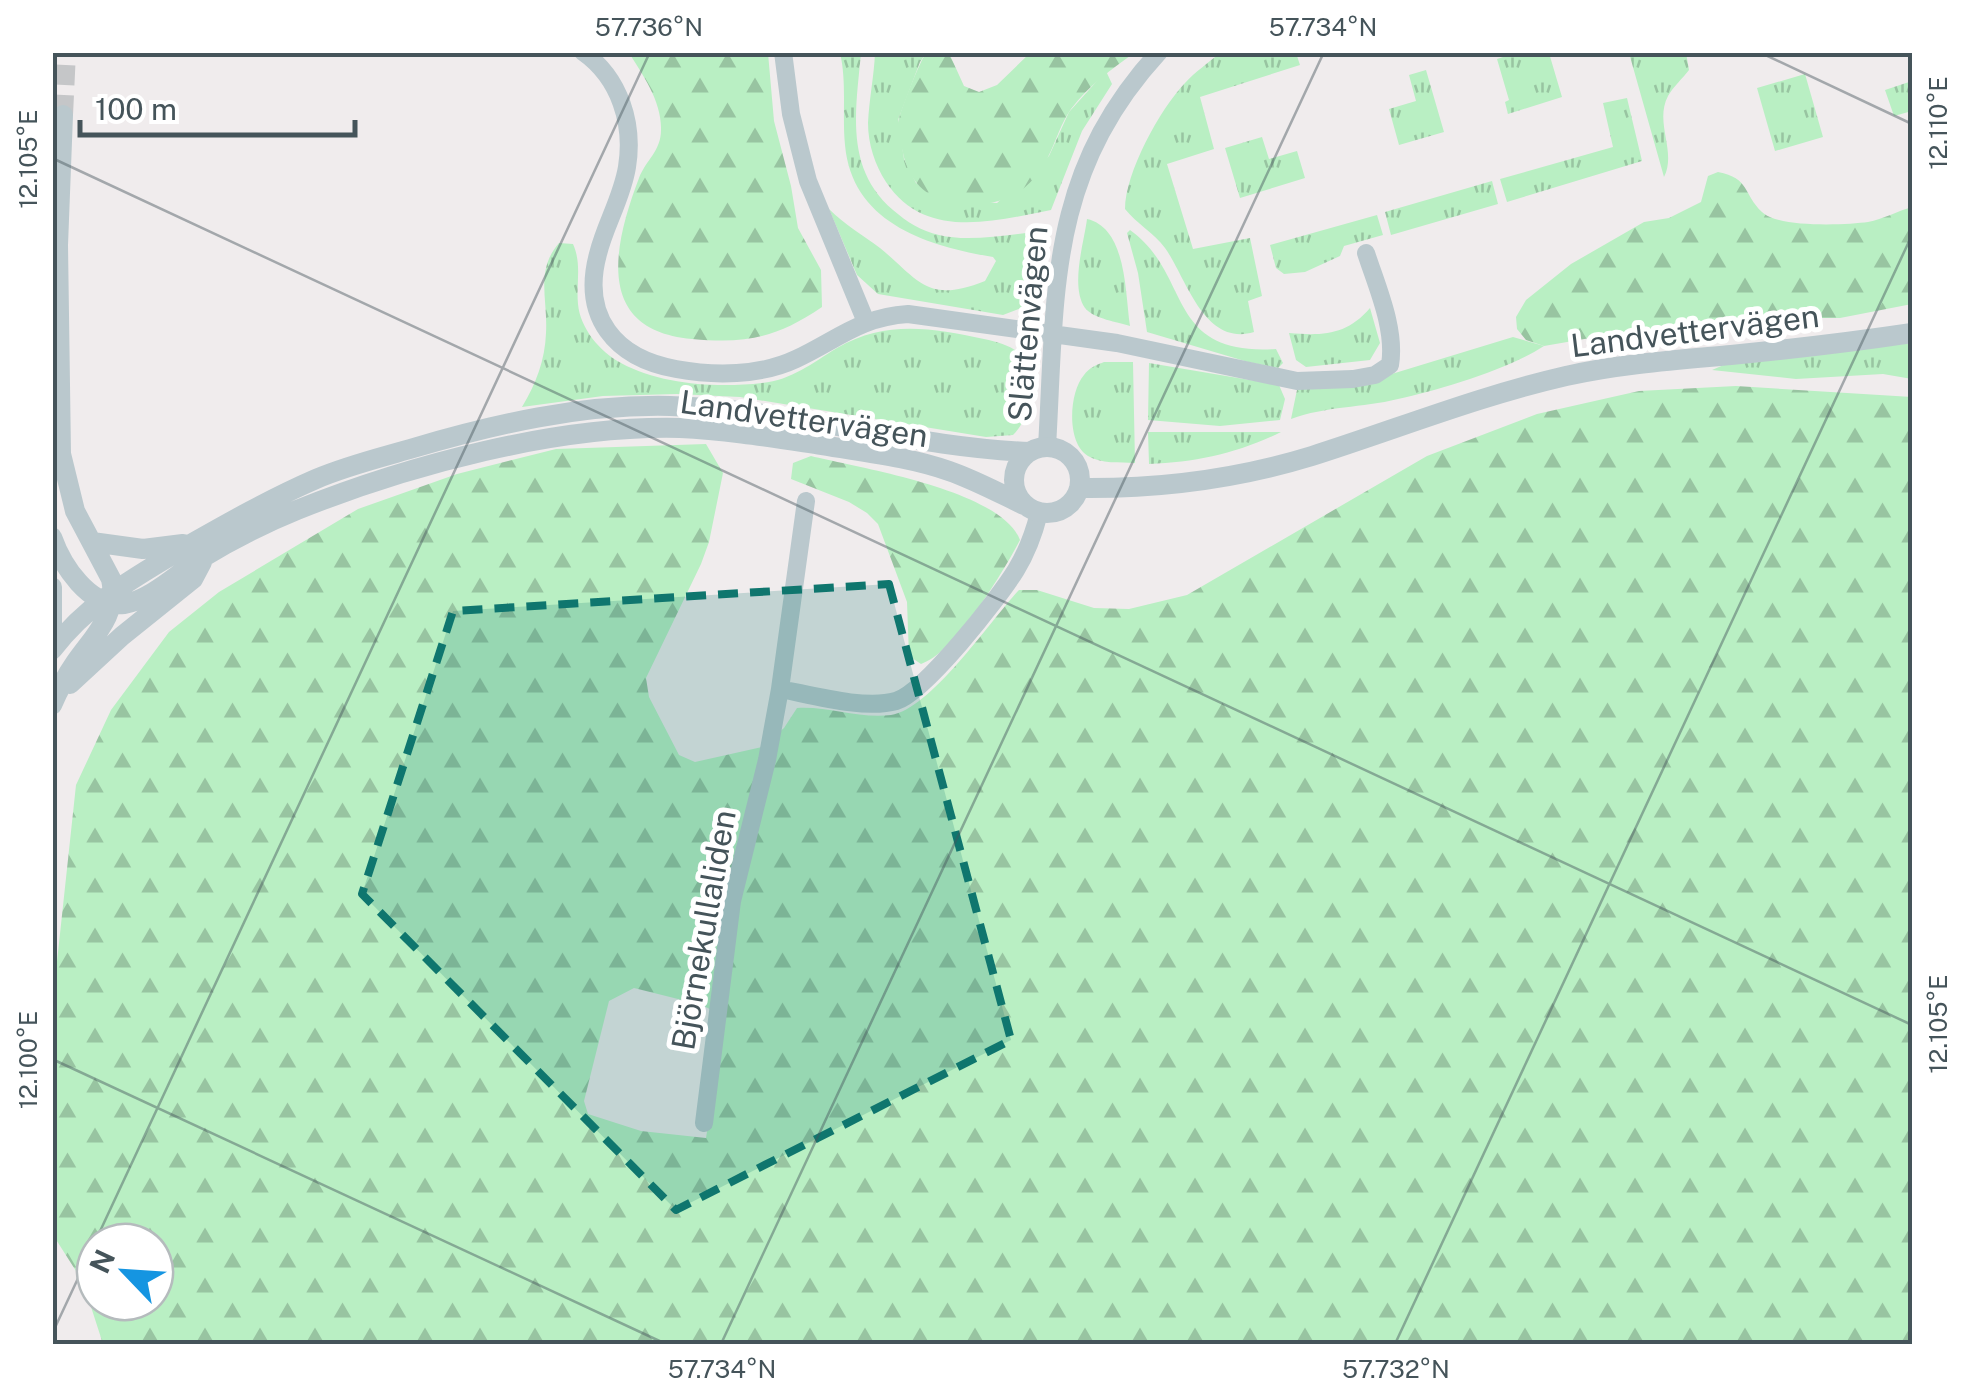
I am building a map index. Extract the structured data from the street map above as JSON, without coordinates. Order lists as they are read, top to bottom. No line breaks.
{"streets":{"street":["Slättenvägen","Landvettervägen","Björnekullaliden"]},"crossings":[["Slättenvägen","Landvettervägen"]],"scale_bar":"100 m","north":"top left","coordinates":["57.736°N","57.734°N","12.110°E","12.105°E","12.100°E","57.732°N"]}
